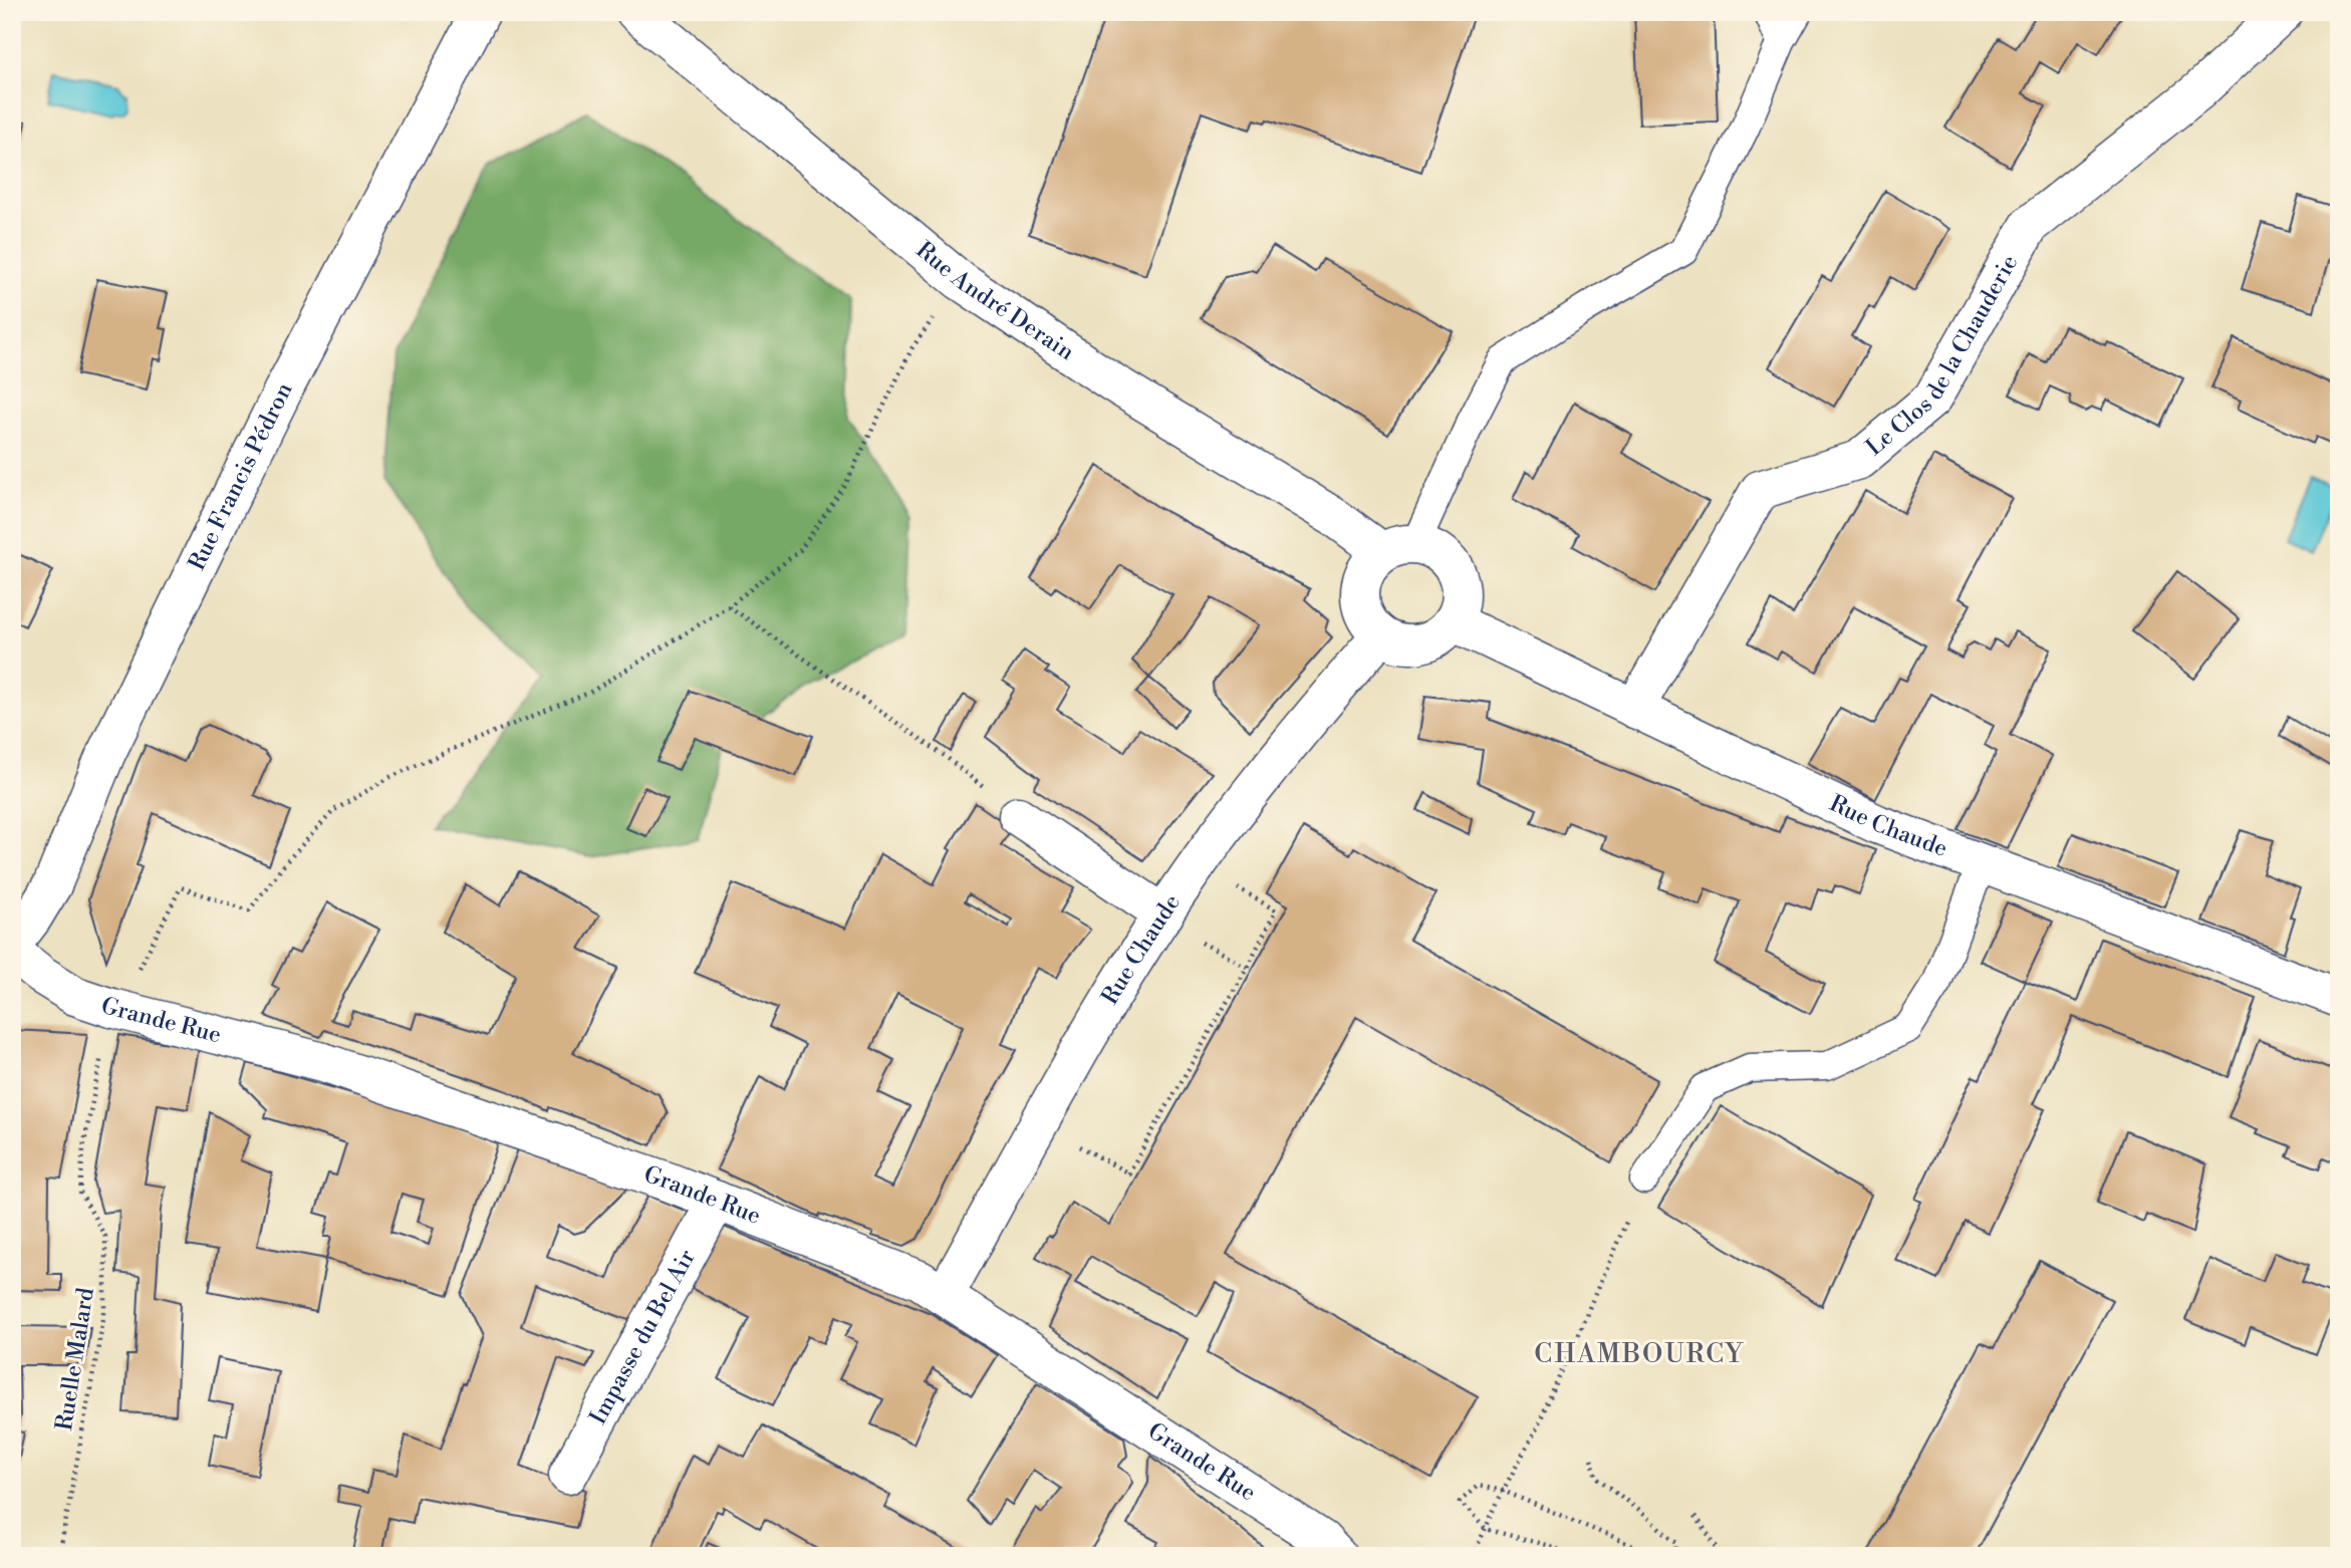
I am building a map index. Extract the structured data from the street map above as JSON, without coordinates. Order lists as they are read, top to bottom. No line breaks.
{"streets":{"street":["Rue André Derain","Le Clos de la Chauderie","Rue Francis Pédron","Rue Chaude","Grande Rue","Impasse du Bel Air"],"path":["Ruelle Malard"]},"crossings":[["Rue André Derain","Rue Chaude"],["Le Clos de la Chauderie","Rue Chaude"],["Rue Chaude","Grande Rue"],["Grande Rue","Impasse du Bel Air"],["Grande Rue","Ruelle Malard"]],"districts":["CHAMBOURCY"]}
